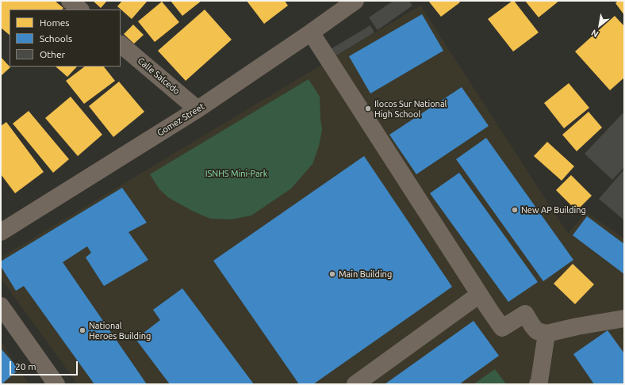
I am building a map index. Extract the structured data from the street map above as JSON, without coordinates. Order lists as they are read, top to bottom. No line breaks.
{"streets":{"street":["Calle Salcedo","Gomez Street"]},"crossings":[["Calle Salcedo","Gomez Street"]],"parks":["ISNHS Mini-Park"],"places":["Ilocos Sur National High School","New AP Building","Main Building","National Heroes Building"],"legend":["Homes","Schools","Other"],"scale_bar":"20 m","north":"bottom left"}
